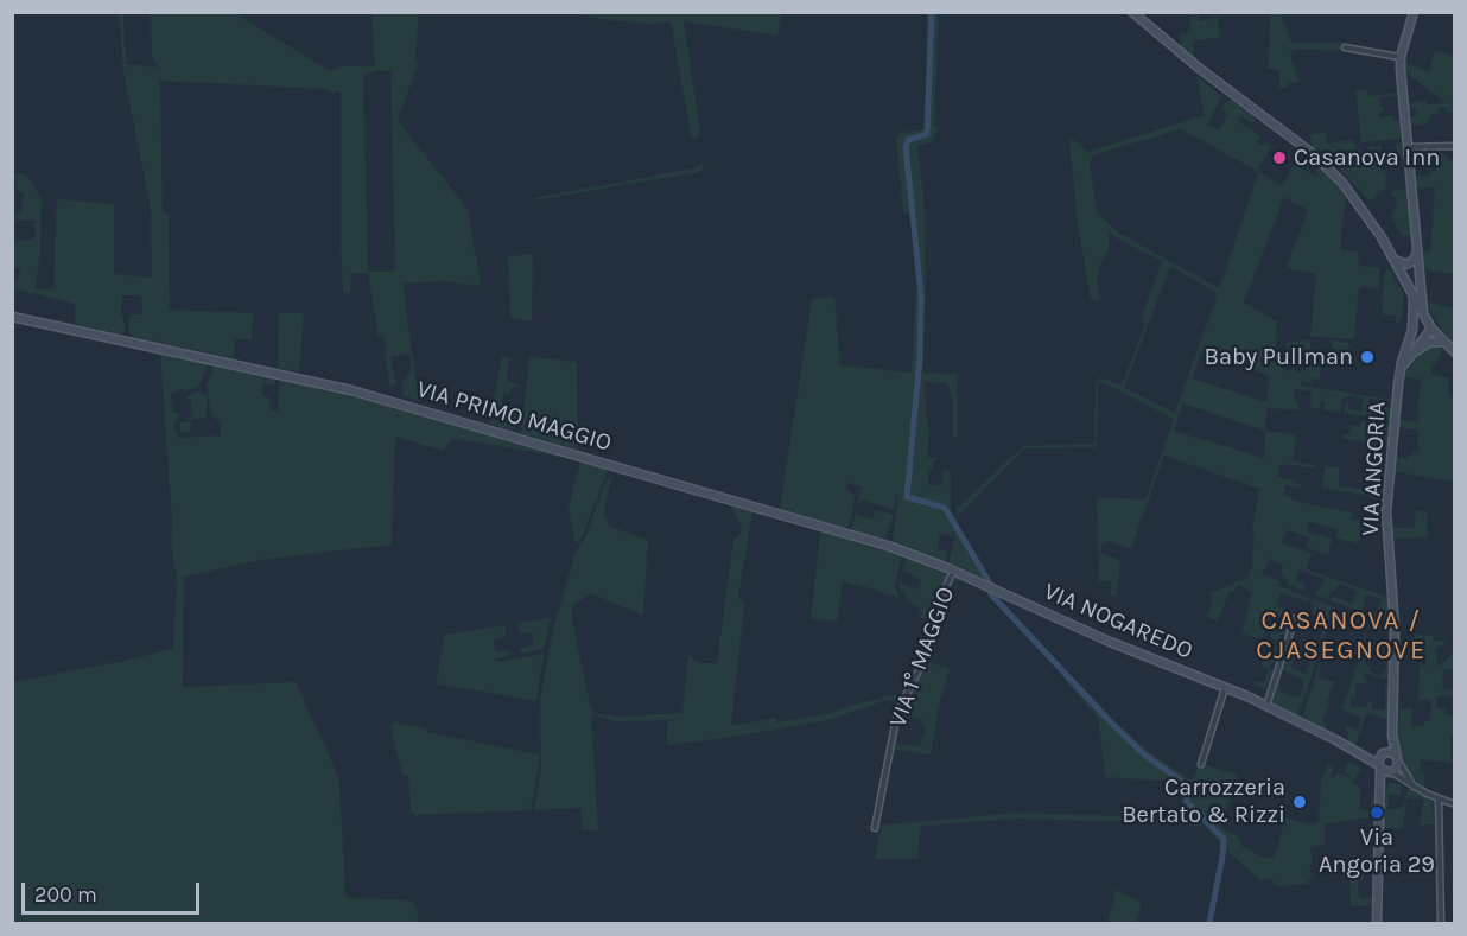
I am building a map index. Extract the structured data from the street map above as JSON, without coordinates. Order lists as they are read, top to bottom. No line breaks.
{"streets":{"street":["VIA PRIMO MAGGIO","VIA ANGORIA","VIA NOGAREDO","VIA 1° MAGGIO"]},"crossings":[["VIA PRIMO MAGGIO","VIA NOGAREDO"],["VIA PRIMO MAGGIO","VIA 1° MAGGIO"],["VIA ANGORIA","VIA NOGAREDO"]],"districts":["CASANOVA / CJASEGNOVE"],"places":["Casanova Inn","Baby Pullman","Carrozzeria Bertato & Rizzi","Via Angoria 29"],"scale_bar":"200 m"}
